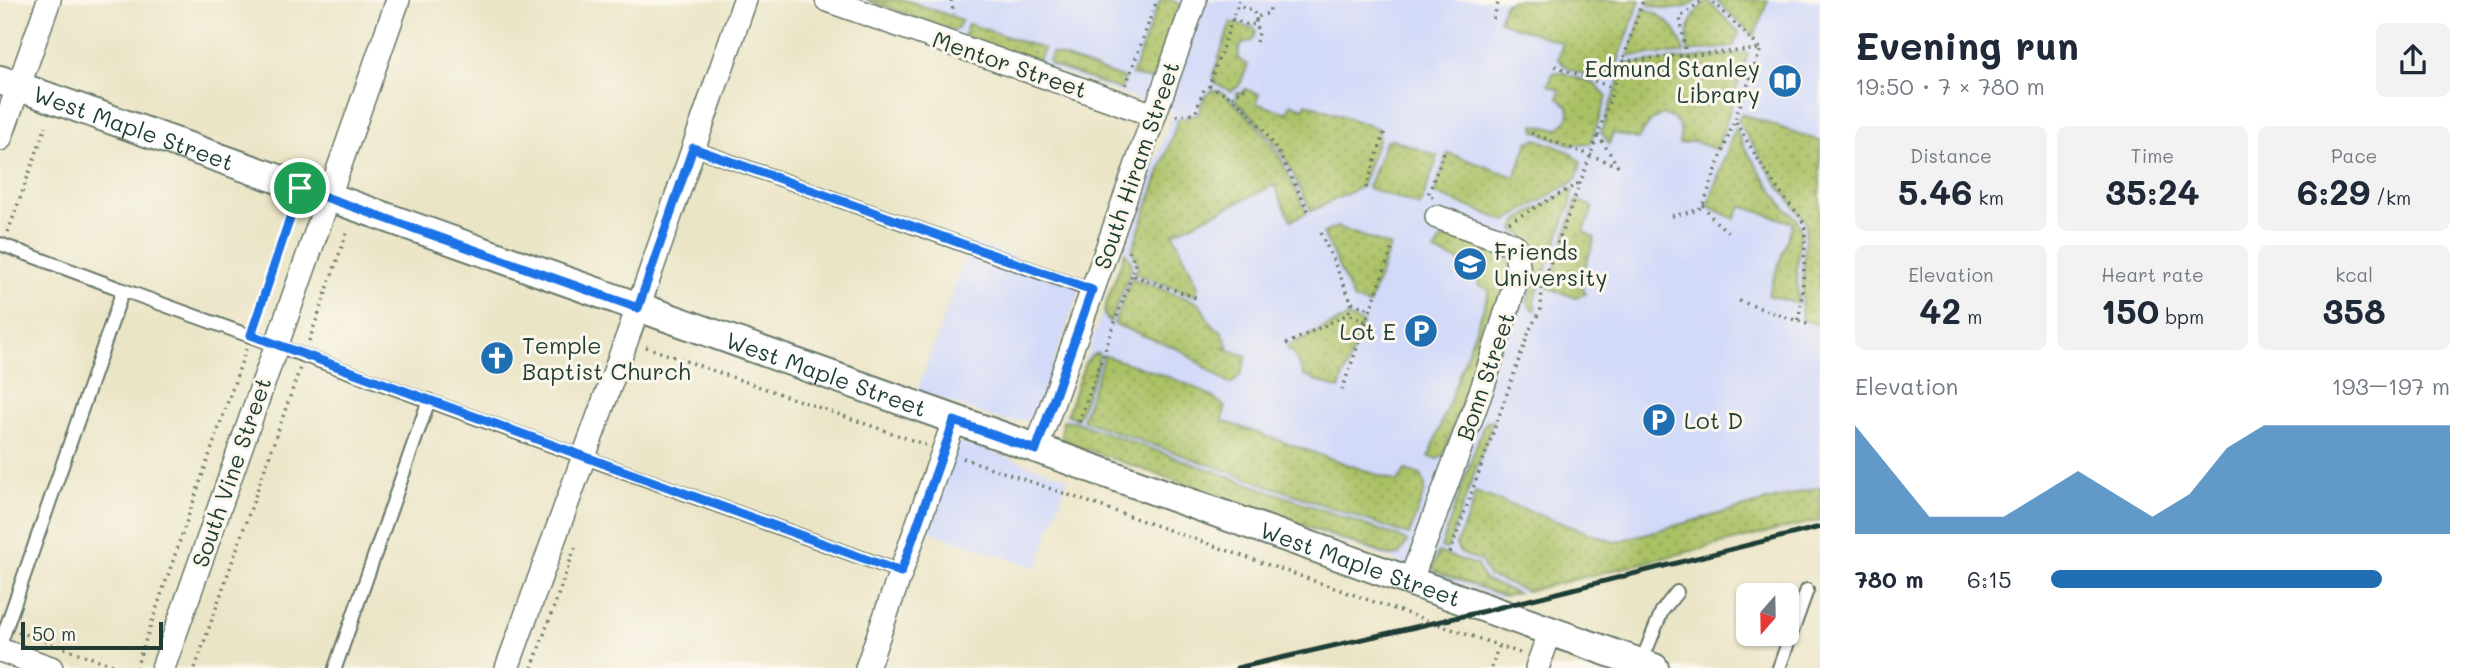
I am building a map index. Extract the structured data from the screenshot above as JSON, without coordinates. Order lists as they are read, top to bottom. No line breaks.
{"streets":{"street":["Mentor Street","West Maple Street","South Hiram Street","Bonn Street","South Vine Street"]},"crossings":[["Mentor Street","South Hiram Street"],["West Maple Street","South Hiram Street"],["West Maple Street","Bonn Street"],["West Maple Street","South Vine Street"]],"places":{"library":["Edmund Stanley Library"],"school or university":["Friends University"],"parking":["Lot E","Lot D"],"church":["Temple Baptist Church"]},"scale_bar":"50 m","north":"bottom","page":{"heading":["Evening run","19:50 · 7 × 780 m"],"stats":[["Distance","5.46 km"],["Time","35:24"],["Pace","6:29 /km"],["Elevation","42 m"],["Heart rate","150 bpm"],["kcal","358"]],"chart":["Elevation","193–197 m"],"list":[{"name":"780 m","note":"6:15"}],"scale":"50 m"}}
